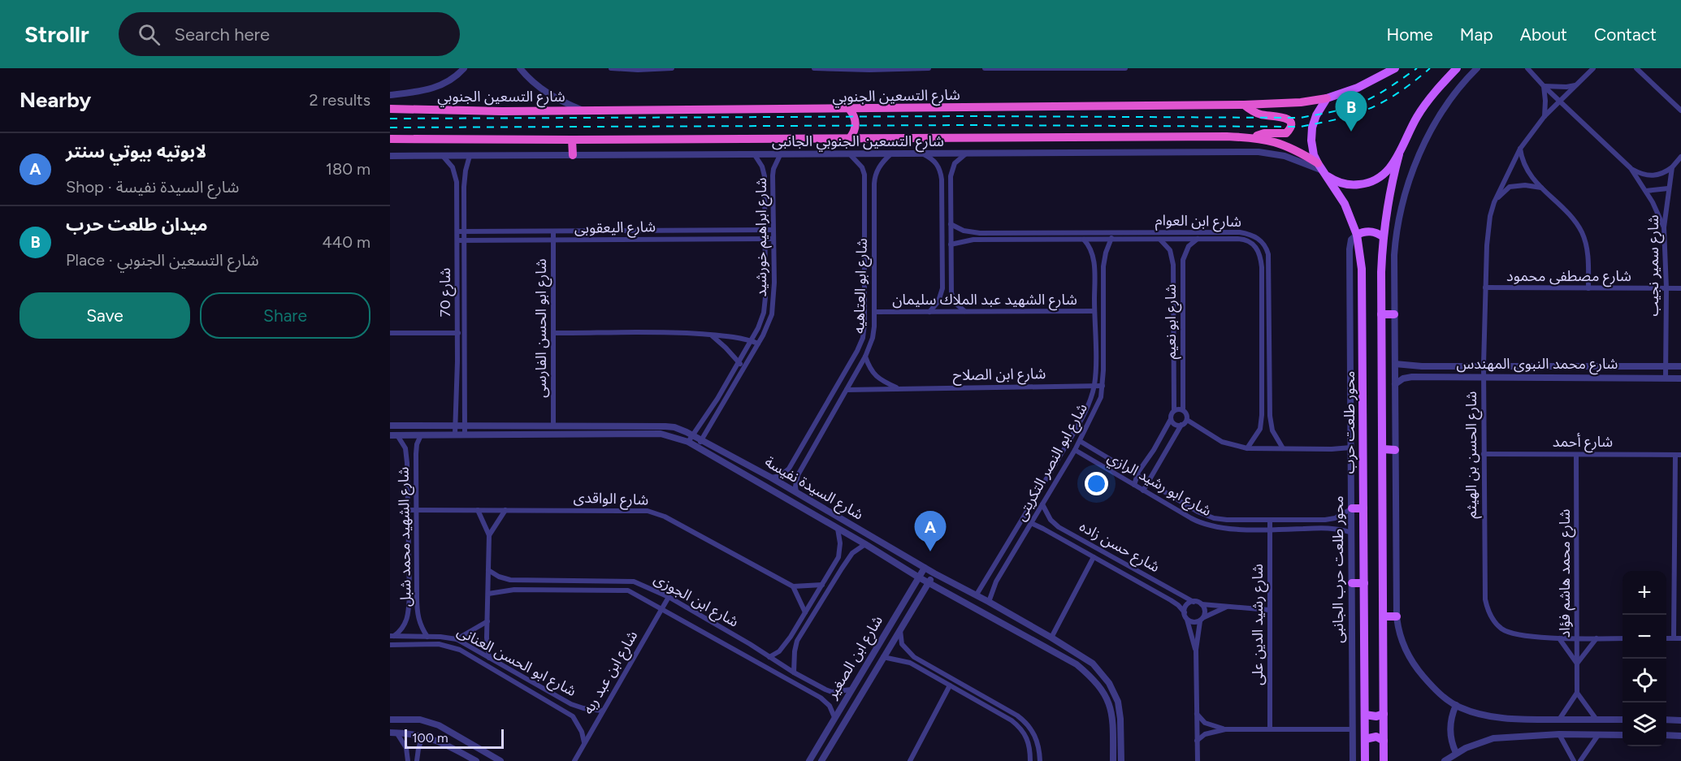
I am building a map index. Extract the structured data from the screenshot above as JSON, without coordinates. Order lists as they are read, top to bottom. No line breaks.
{"streets":{"highway":["شارع التسعين الجنوبي"],"main road":["محور طلعت حرب"],"street":["شارع التسعين الجنوبي الجانبى","شارع ابن العوام","شارع اليعقوبى","شارع ابراهيم خورشيد","شارع سمير نجيب","شارع مصطفى محمود","شارع ابو العتاهيه","شارع 70","شارع الشهيد عبد الملاك سليمان","شارع ابو نعيم","شارع ابو الحسن الفارسى","شارع محمد النبوى المهندس","شارع ابن الصلاح","شارع أحمد","شارع الحسن بن الهيثم","شارع ابو النصر التكريتى","شارع ابو رشيد الرازي","شارع السيدة نفيسة","شارع الواقدى","شارع الشهيد محمد شبل","شارع حسن زاده","محور طلعت حرب الجانبى","شارع محمد هاشم فؤاد","شارع ابن الجوزى","شارع رشيد الدين على","شارع ابن الصغير","شارع ابو الحسن العنانى","شارع ابن عبد ربه"]},"crossings":[["شارع التسعين الجنوبي","محور طلعت حرب"],["شارع التسعين الجنوبي الجانبى","شارع ابراهيم خورشيد"],["شارع التسعين الجنوبي الجانبى","شارع ابو العتاهيه"],["شارع التسعين الجنوبي الجانبى","شارع 70"],["شارع التسعين الجنوبي الجانبى","محور طلعت حرب"],["شارع ابن العوام","شارع ابو نعيم"],["شارع ابن العوام","شارع ابو النصر التكريتى"],["شارع اليعقوبى","شارع ابراهيم خورشيد"],["شارع اليعقوبى","شارع 70"],["شارع اليعقوبى","شارع ابو الحسن الفارسى"],["شارع ابراهيم خورشيد","شارع السيدة نفيسة"],["شارع سمير نجيب","شارع مصطفى محمود"],["شارع سمير نجيب","شارع محمد النبوى المهندس"],["شارع مصطفى محمود","شارع الحسن بن الهيثم"],["شارع ابو العتاهيه","شارع الشهيد عبد الملاك سليمان"],["شارع ابو العتاهيه","شارع ابن الصلاح"],["شارع ابو العتاهيه","شارع السيدة نفيسة"],["شارع 70","شارع السيدة نفيسة"],["شارع الشهيد عبد الملاك سليمان","شارع ابو النصر التكريتى"],["شارع ابو الحسن الفارسى","شارع السيدة نفيسة"],["شارع محمد النبوى المهندس","شارع الحسن بن الهيثم"],["شارع ابن الصلاح","شارع ابو النصر التكريتى"],["محور طلعت حرب","محور طلعت حرب الجانبى"],["شارع أحمد","شارع الحسن بن الهيثم"],["شارع أحمد","شارع محمد هاشم فؤاد"],["شارع الحسن بن الهيثم","شارع محمد هاشم فؤاد"],["شارع ابو النصر التكريتى","شارع ابو رشيد الرازي"],["شارع ابو النصر التكريتى","شارع السيدة نفيسة"],["شارع ابو النصر التكريتى","شارع حسن زاده"],["شارع ابو رشيد الرازي","محور طلعت حرب الجانبى"],["شارع ابو رشيد الرازي","شارع رشيد الدين على"],["شارع السيدة نفيسة","شارع الشهيد محمد شبل"],["شارع السيدة نفيسة","شارع ابن الصغير"],["شارع الواقدى","شارع الشهيد محمد شبل"],["شارع الشهيد محمد شبل","شارع ابو الحسن العنانى"],["شارع ابن الجوزى","شارع ابن الصغير"],["شارع ابن الجوزى","شارع ابن عبد ربه"],["شارع ابو الحسن العنانى","شارع ابن عبد ربه"]],"scale_bar":"100 m","page":{"header":"Strollr","search":"Search here","nav":["Home","Map","About","Contact"],"heading":["Nearby","2 results"],"pins":["B","A"],"list":[{"mark":"A","name":"لابوتيه بيوتي سنتر","note":"Shop · شارع السيدة نفيسة","value":"180 m"},{"mark":"B","name":"ميدان طلعت حرب","note":"Place · شارع التسعين الجنوبي","value":"440 m"}],"buttons":["Save","Share"],"map_buttons":["+","−"],"scale":"100 m"}}
